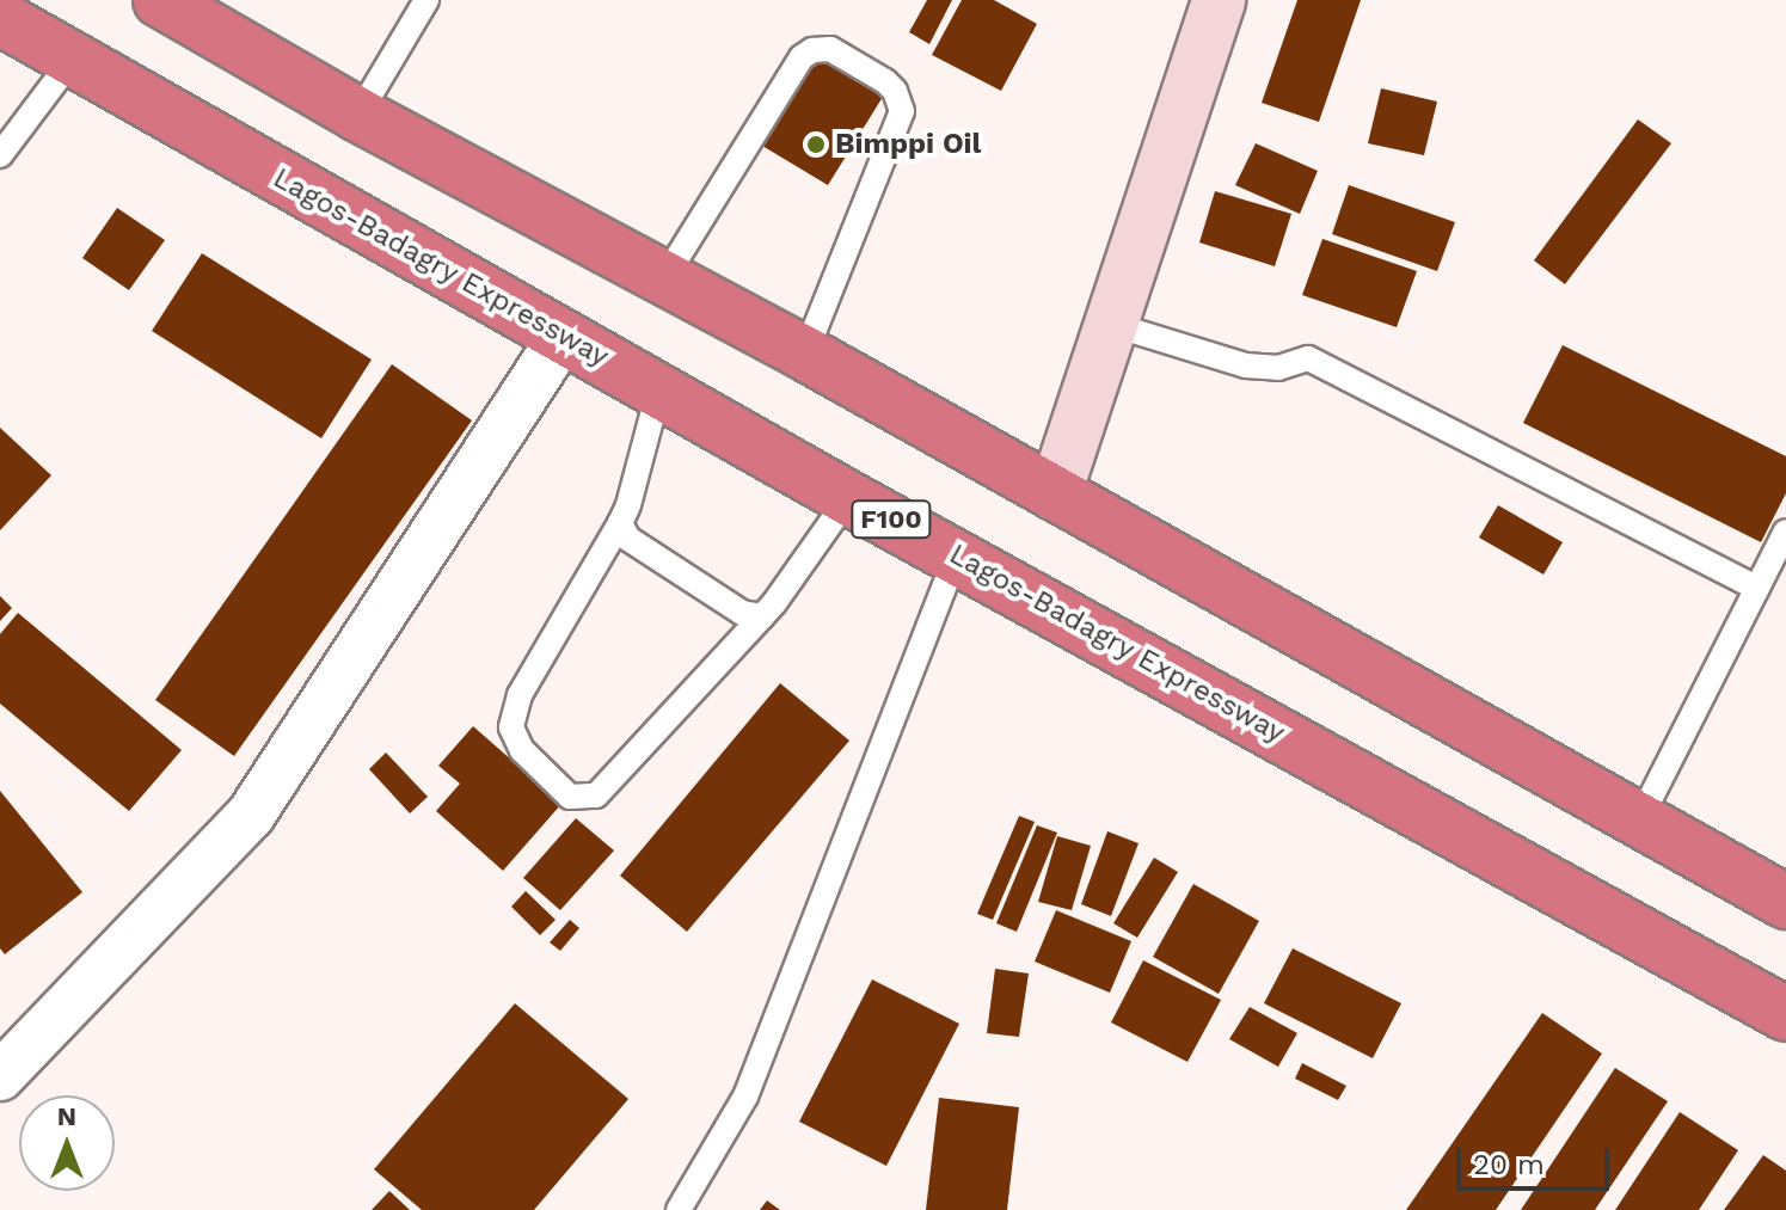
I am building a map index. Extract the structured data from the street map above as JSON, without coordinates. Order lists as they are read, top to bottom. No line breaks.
{"streets":{"highway":["Lagos-Badagry Expressway","F100"]},"places":["Bimppi Oil"],"scale_bar":"20 m","north":"top"}
